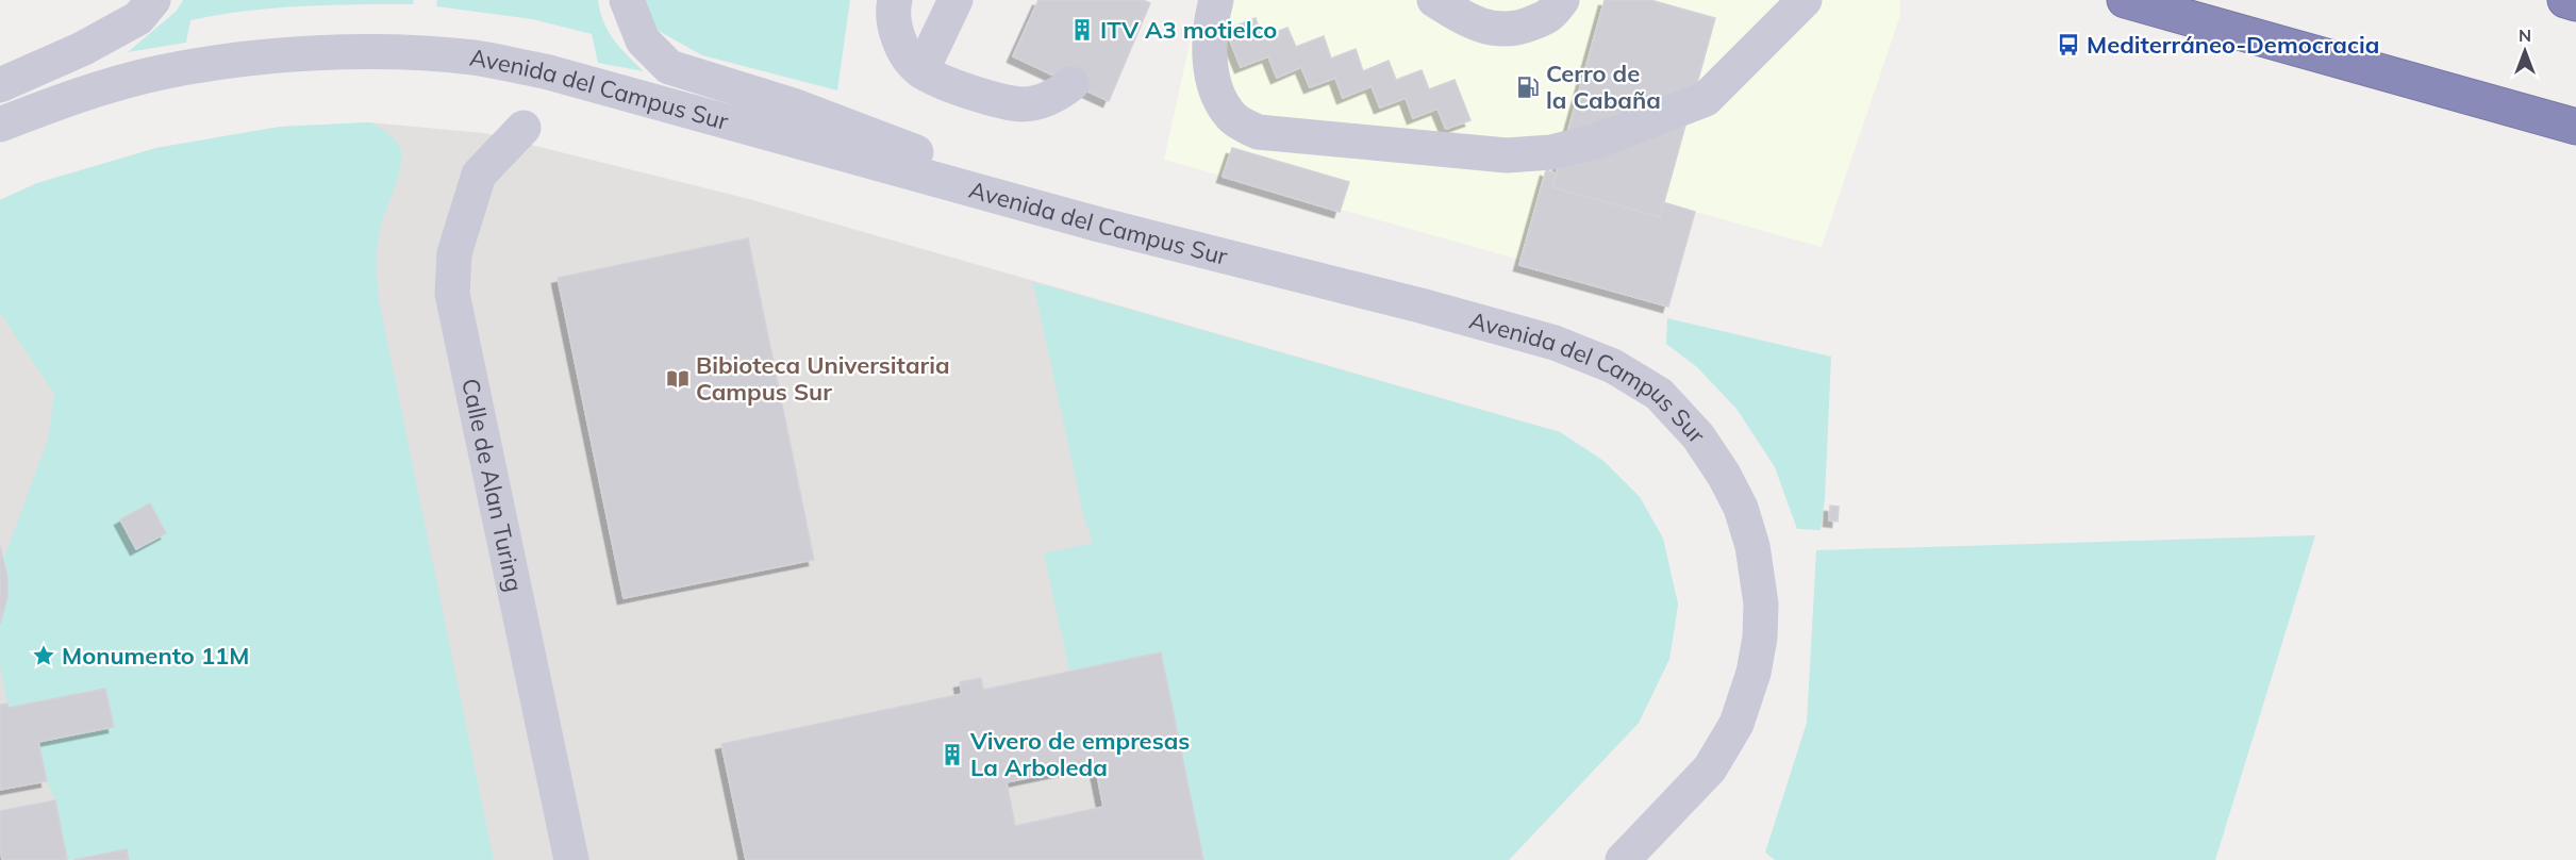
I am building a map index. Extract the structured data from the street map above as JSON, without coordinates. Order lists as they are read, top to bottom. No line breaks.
{"streets":{"street":["Avenida del Campus Sur","Calle de Alan Turing"]},"places":{"building":["ITV A3 motielco","Vivero de empresas La Arboleda"],"bus stop":["Mediterráneo-Democracia"],"fuel station":["Cerro de la Cabaña"],"library":["Bibioteca Universitaria Campus Sur"],"place":["Monumento 11M"]},"north":"top"}
